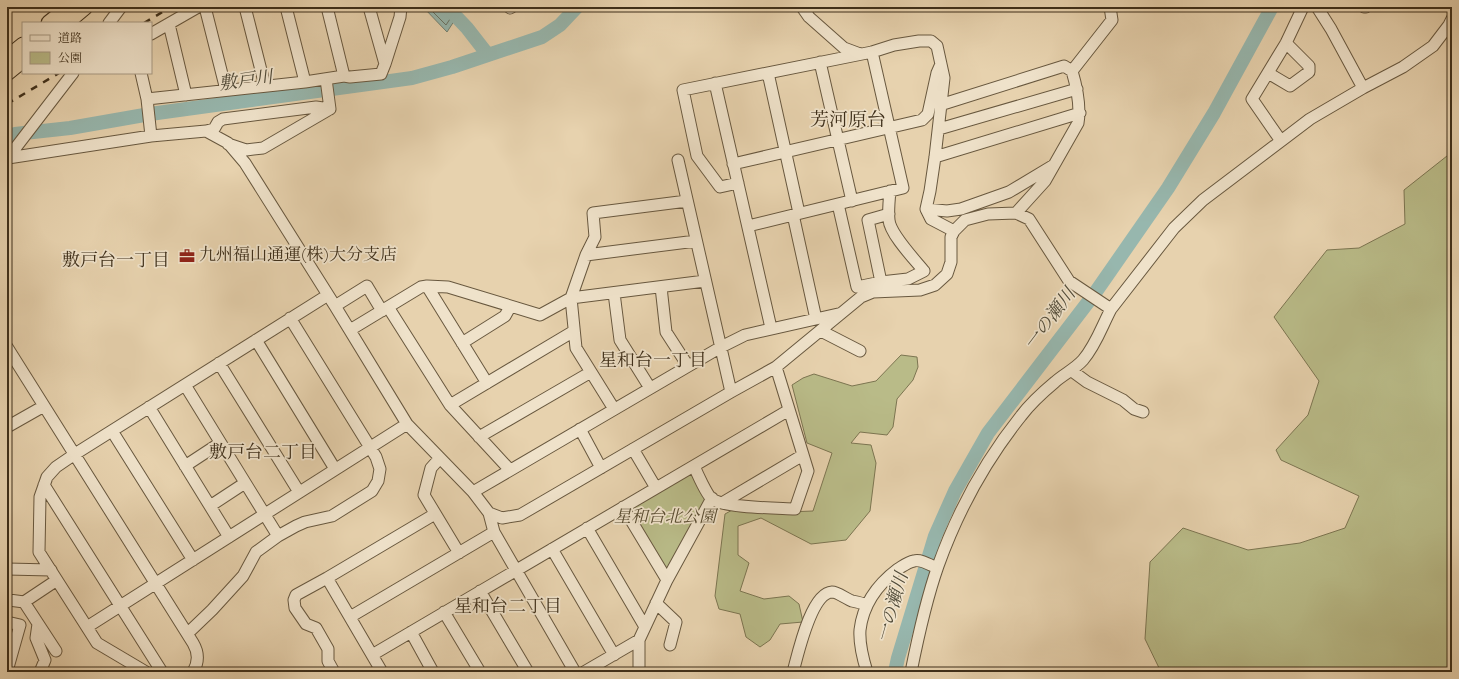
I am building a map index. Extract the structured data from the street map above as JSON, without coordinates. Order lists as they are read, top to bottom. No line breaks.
{"districts":["芳河原台","敷戸台一丁目","星和台一丁目","敷戸台二丁目","星和台二丁目"],"water":["敷戸川","一の瀬川"],"parks":["星和台北公園"],"places":{"office":["九州福山通運(株)大分支店"]},"legend":["道路","公園"]}
